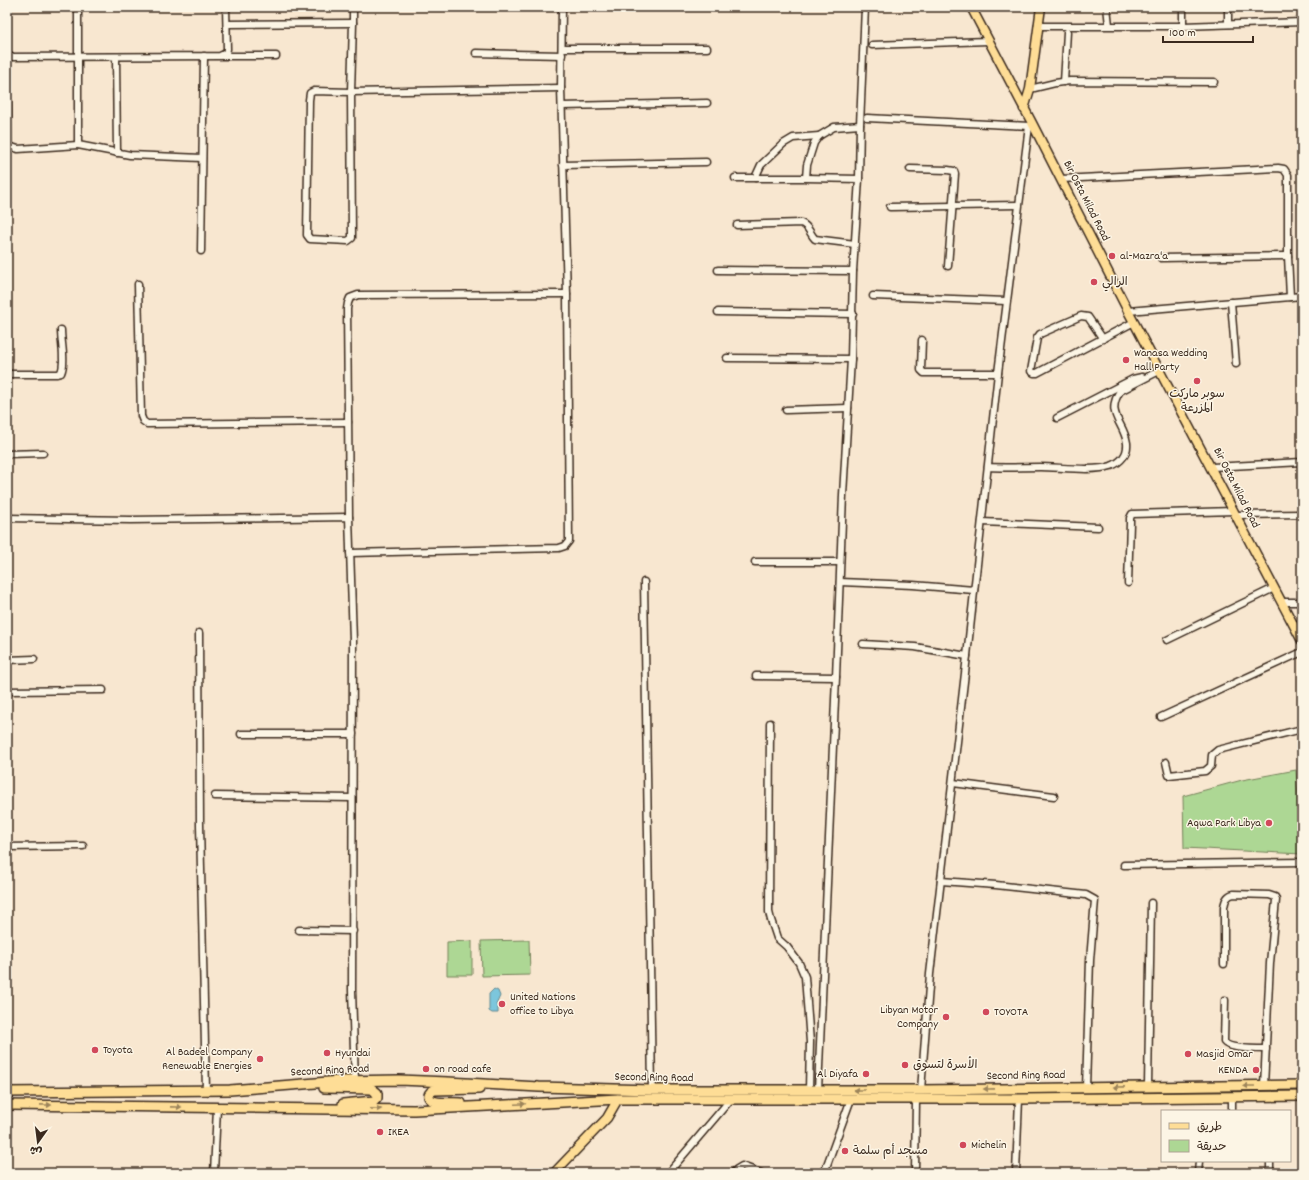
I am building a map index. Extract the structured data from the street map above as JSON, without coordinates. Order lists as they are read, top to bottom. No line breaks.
{"streets":{"highway":["Second Ring Road"],"main road":["Bir Osta Milad Road"]},"places":["al-Mazra'a","الرالي","Wanasa Wedding Hall Party","سوبر ماركت المزرعة","Aqwa Park Libya","United Nations office to Libya","TOYOTA","Libyan Motor Company","Toyota","Hyundai","Masjid Omar","Al Badeel Company Renewable Energies","الأسرة لتسوق","on road cafe","KENDA","Al Diyafa","IKEA","Michelin","مسجد أم سلمة"],"legend":["طريق","حديقة"],"scale_bar":"100 m","north":"bottom"}
